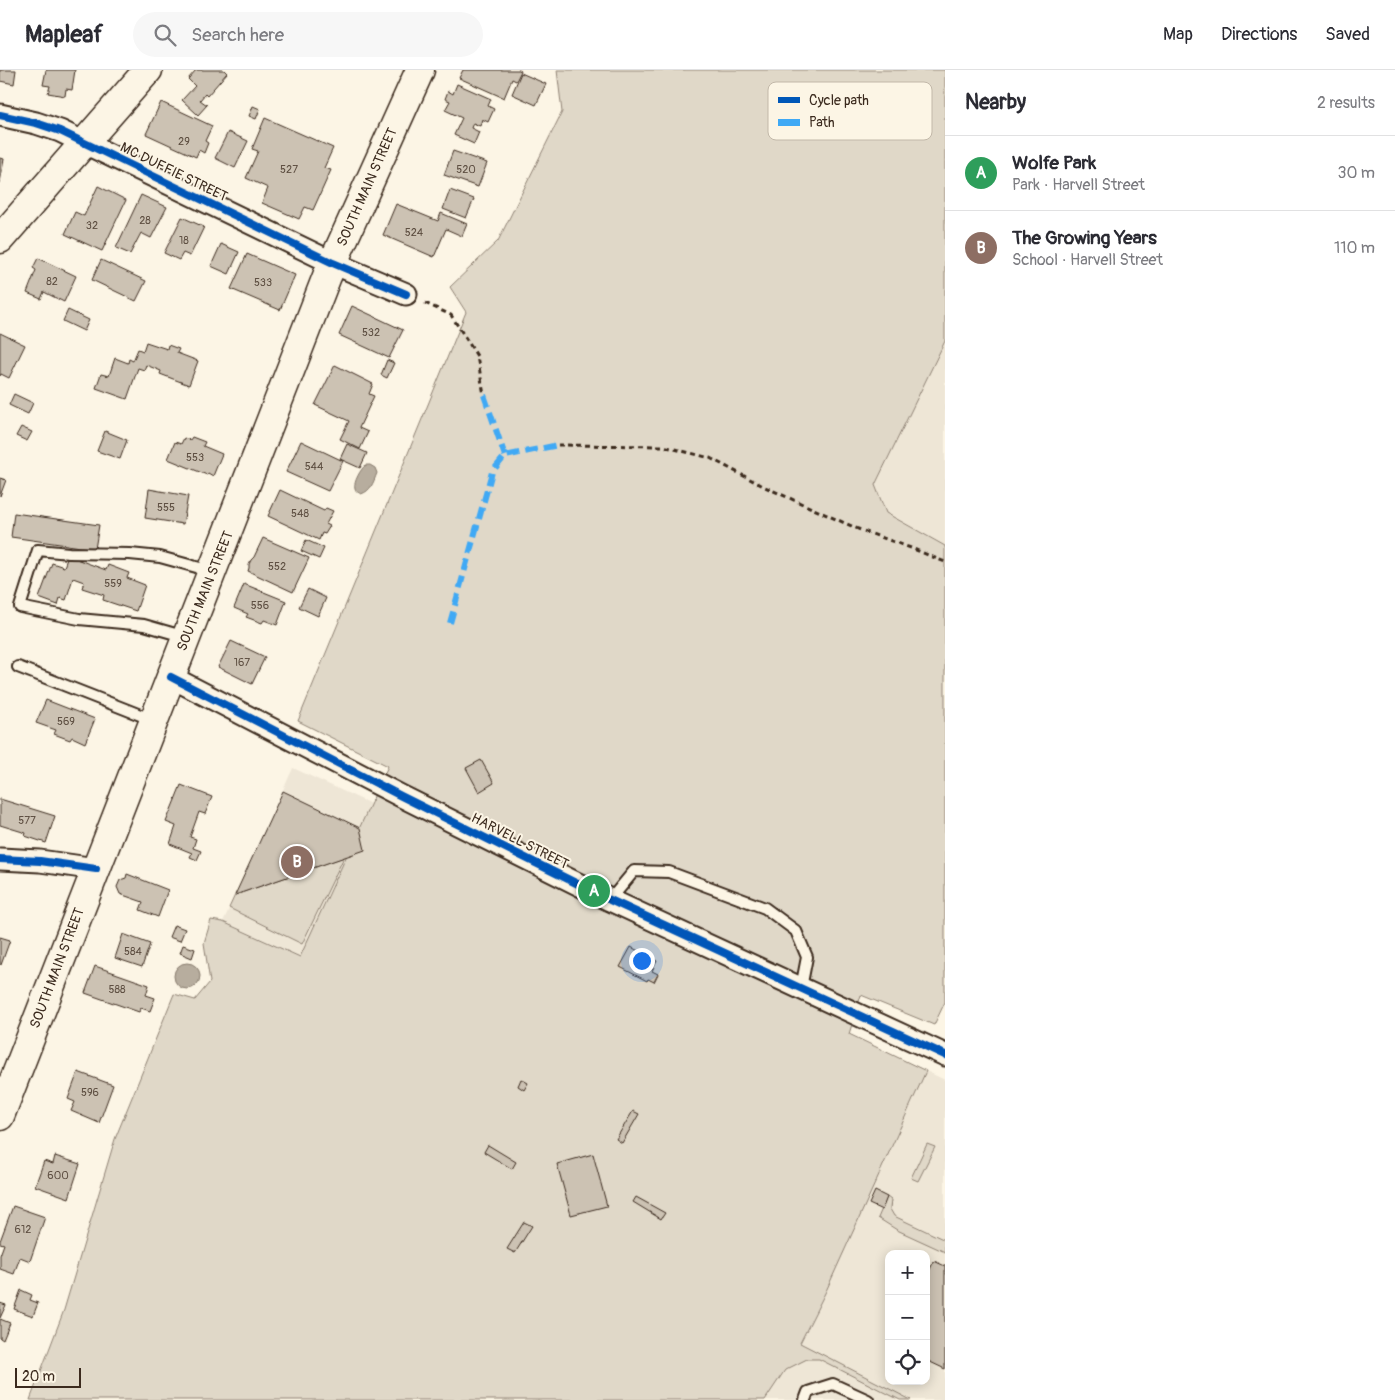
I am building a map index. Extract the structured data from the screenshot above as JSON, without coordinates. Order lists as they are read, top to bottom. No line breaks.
{"streets":{"main road":["SOUTH MAIN STREET"],"street":["MC DUFFIE STREET","HARVELL STREET"]},"crossings":[["MC DUFFIE STREET","SOUTH MAIN STREET"],["SOUTH MAIN STREET","HARVELL STREET"]],"house_numbers":["29","527","520","28","32","524","18","82","533","532","553","544","555","548","552","559","556","167","569","577","584","588","596","600","612"],"legend":["Cycle path","Path"],"scale_bar":"20 m","page":{"header":"Mapleaf","search":"Search here","nav":["Map","Directions","Saved"],"heading":["Nearby","2 results"],"list":[{"mark":"A","name":"Wolfe Park","note":"Park · Harvell Street","value":"30 m"},{"mark":"B","name":"The Growing Years","note":"School · Harvell Street","value":"110 m"}],"pins":["B","A"],"map_buttons":["+","−"],"scale":"20 m"}}
